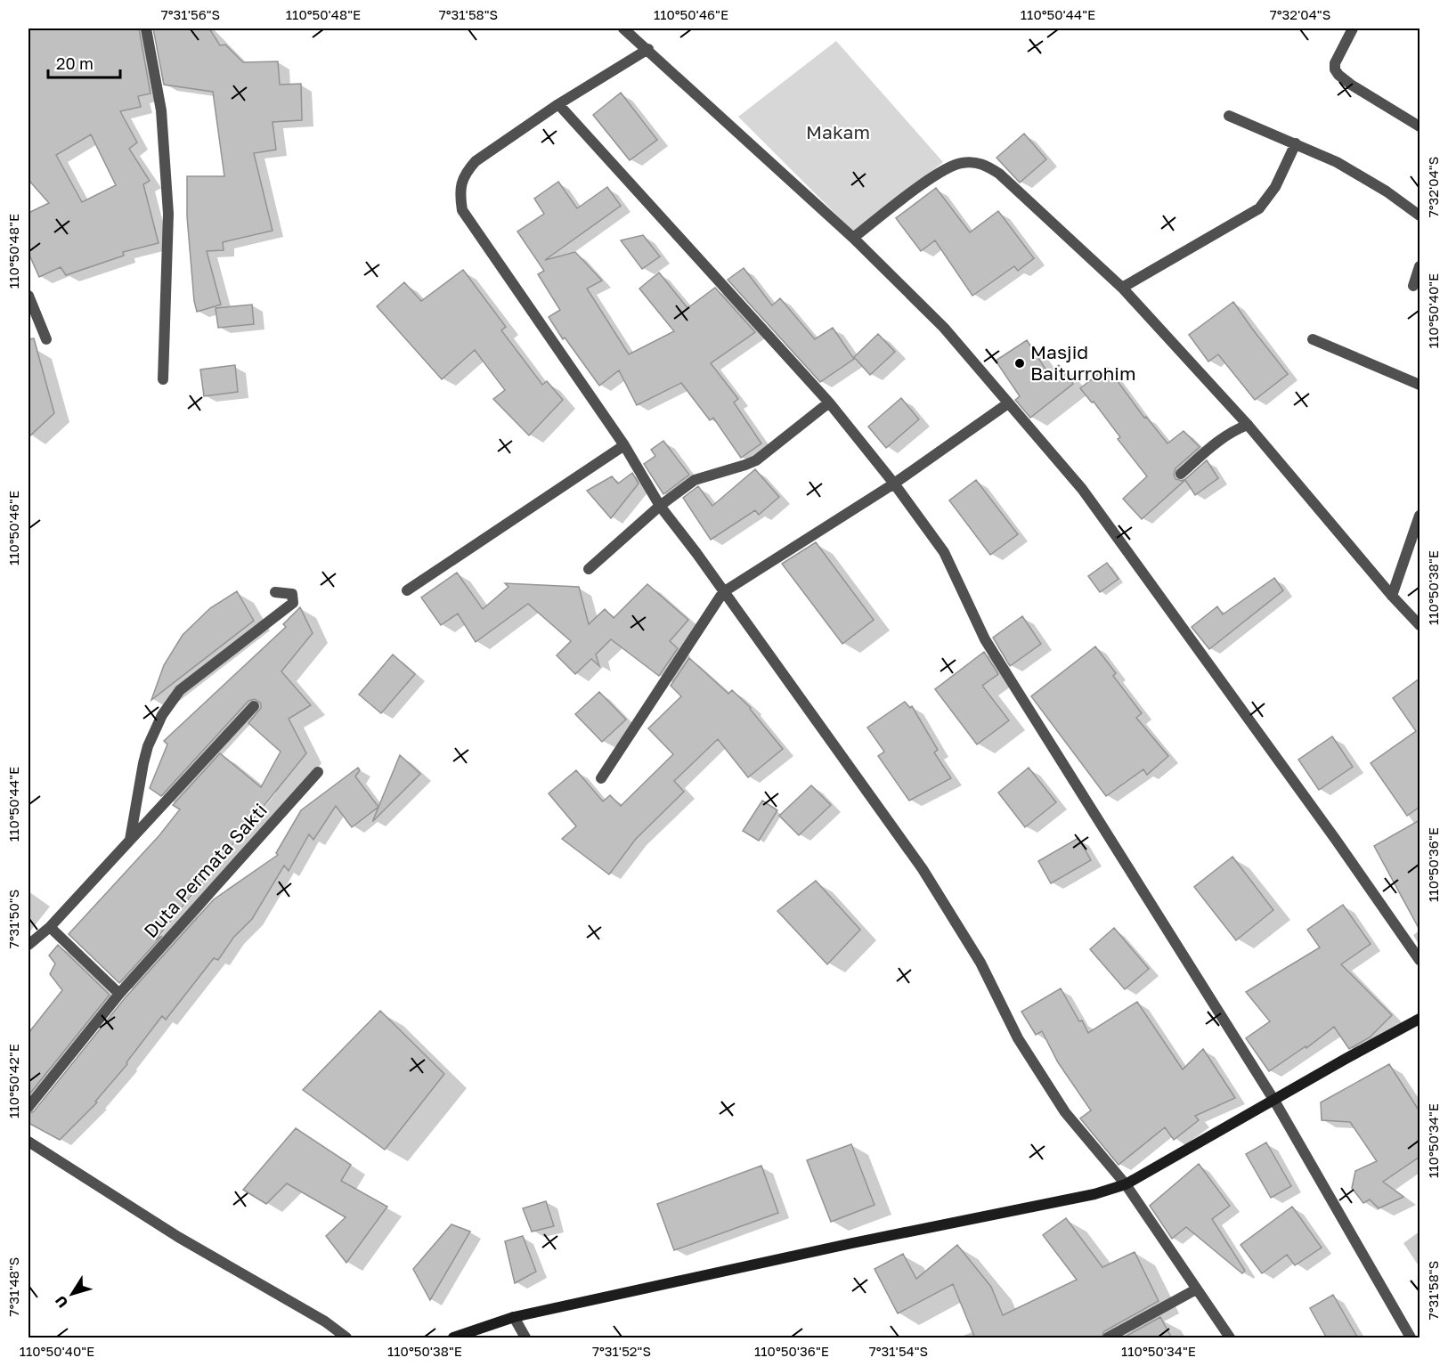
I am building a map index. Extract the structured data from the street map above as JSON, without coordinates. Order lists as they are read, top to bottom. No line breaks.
{"streets":{"street":["Duta Permata Sakti"]},"parks":["Makam"],"places":["Masjid Baiturrohim"],"scale_bar":"20 m","north":"bottom left","coordinates":["7°31'56\"S","110°50'48\"E","7°31'58\"S","110°50'46\"E","110°50'44\"E","7°32'04\"S","110°50'40\"E","110°50'38\"E","110°50'36\"E","7°31'50\"S","110°50'42\"E","110°50'34\"E","7°31'48\"S","7°31'52\"S","7°31'54\"S"]}
